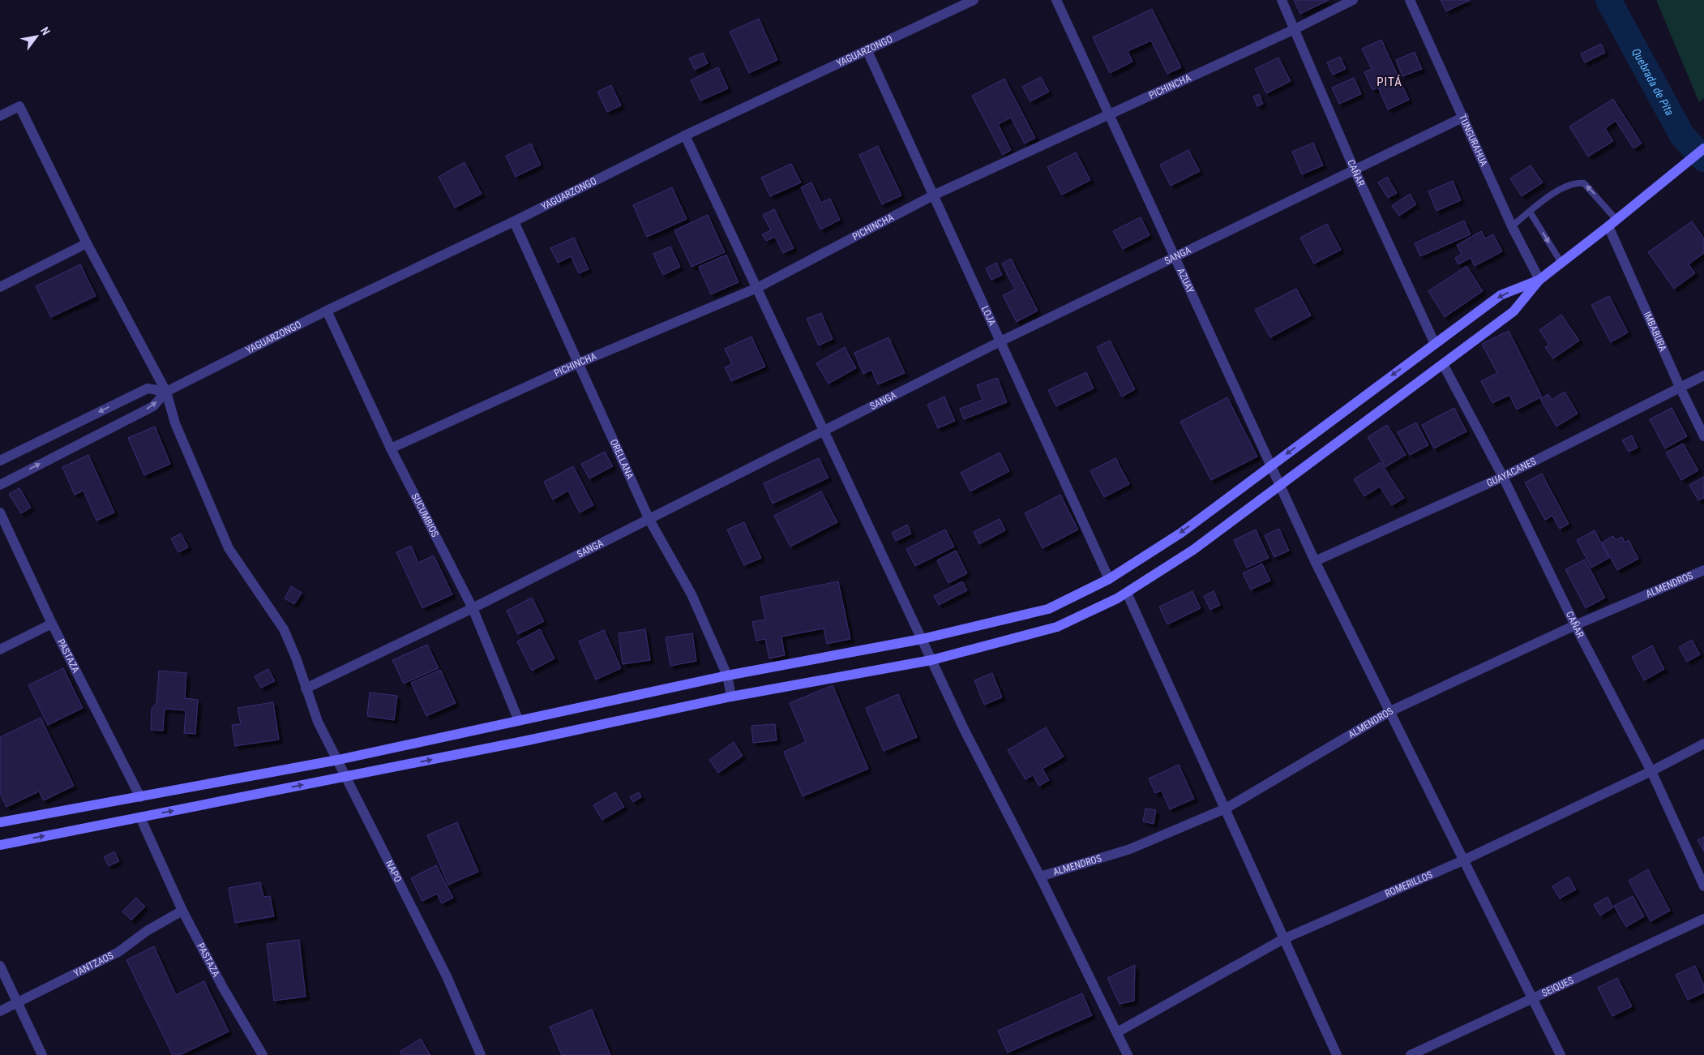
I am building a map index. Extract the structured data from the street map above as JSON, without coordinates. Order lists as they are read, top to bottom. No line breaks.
{"streets":{"street":["YAGUARZONGO","PICHINCHA","TUNGURAHUA","CAÑAR","SANGA","AZUAY","LOJA","IMBABURA","ORELLANA","GUAYACANES","SUCUMBIOS","ALMENDROS","PASTAZA","NAPO","ROMERILLOS","YANTZAOS","SEIQUES"]},"crossings":[["YAGUARZONGO","LOJA"],["YAGUARZONGO","ORELLANA"],["YAGUARZONGO","SUCUMBIOS"],["YAGUARZONGO","NAPO"],["PICHINCHA","CAÑAR"],["PICHINCHA","AZUAY"],["PICHINCHA","LOJA"],["PICHINCHA","ORELLANA"],["PICHINCHA","SUCUMBIOS"],["TUNGURAHUA","SANGA"],["CAÑAR","SANGA"],["CAÑAR","GUAYACANES"],["CAÑAR","ALMENDROS"],["CAÑAR","ROMERILLOS"],["SANGA","AZUAY"],["SANGA","LOJA"],["SANGA","ORELLANA"],["SANGA","SUCUMBIOS"],["SANGA","NAPO"],["AZUAY","GUAYACANES"],["AZUAY","ALMENDROS"],["AZUAY","ROMERILLOS"],["AZUAY","SEIQUES"],["IMBABURA","GUAYACANES"],["PASTAZA","YANTZAOS"]],"districts":["PITÁ"],"water":["Quebrada de Pita"],"north":"top right"}
